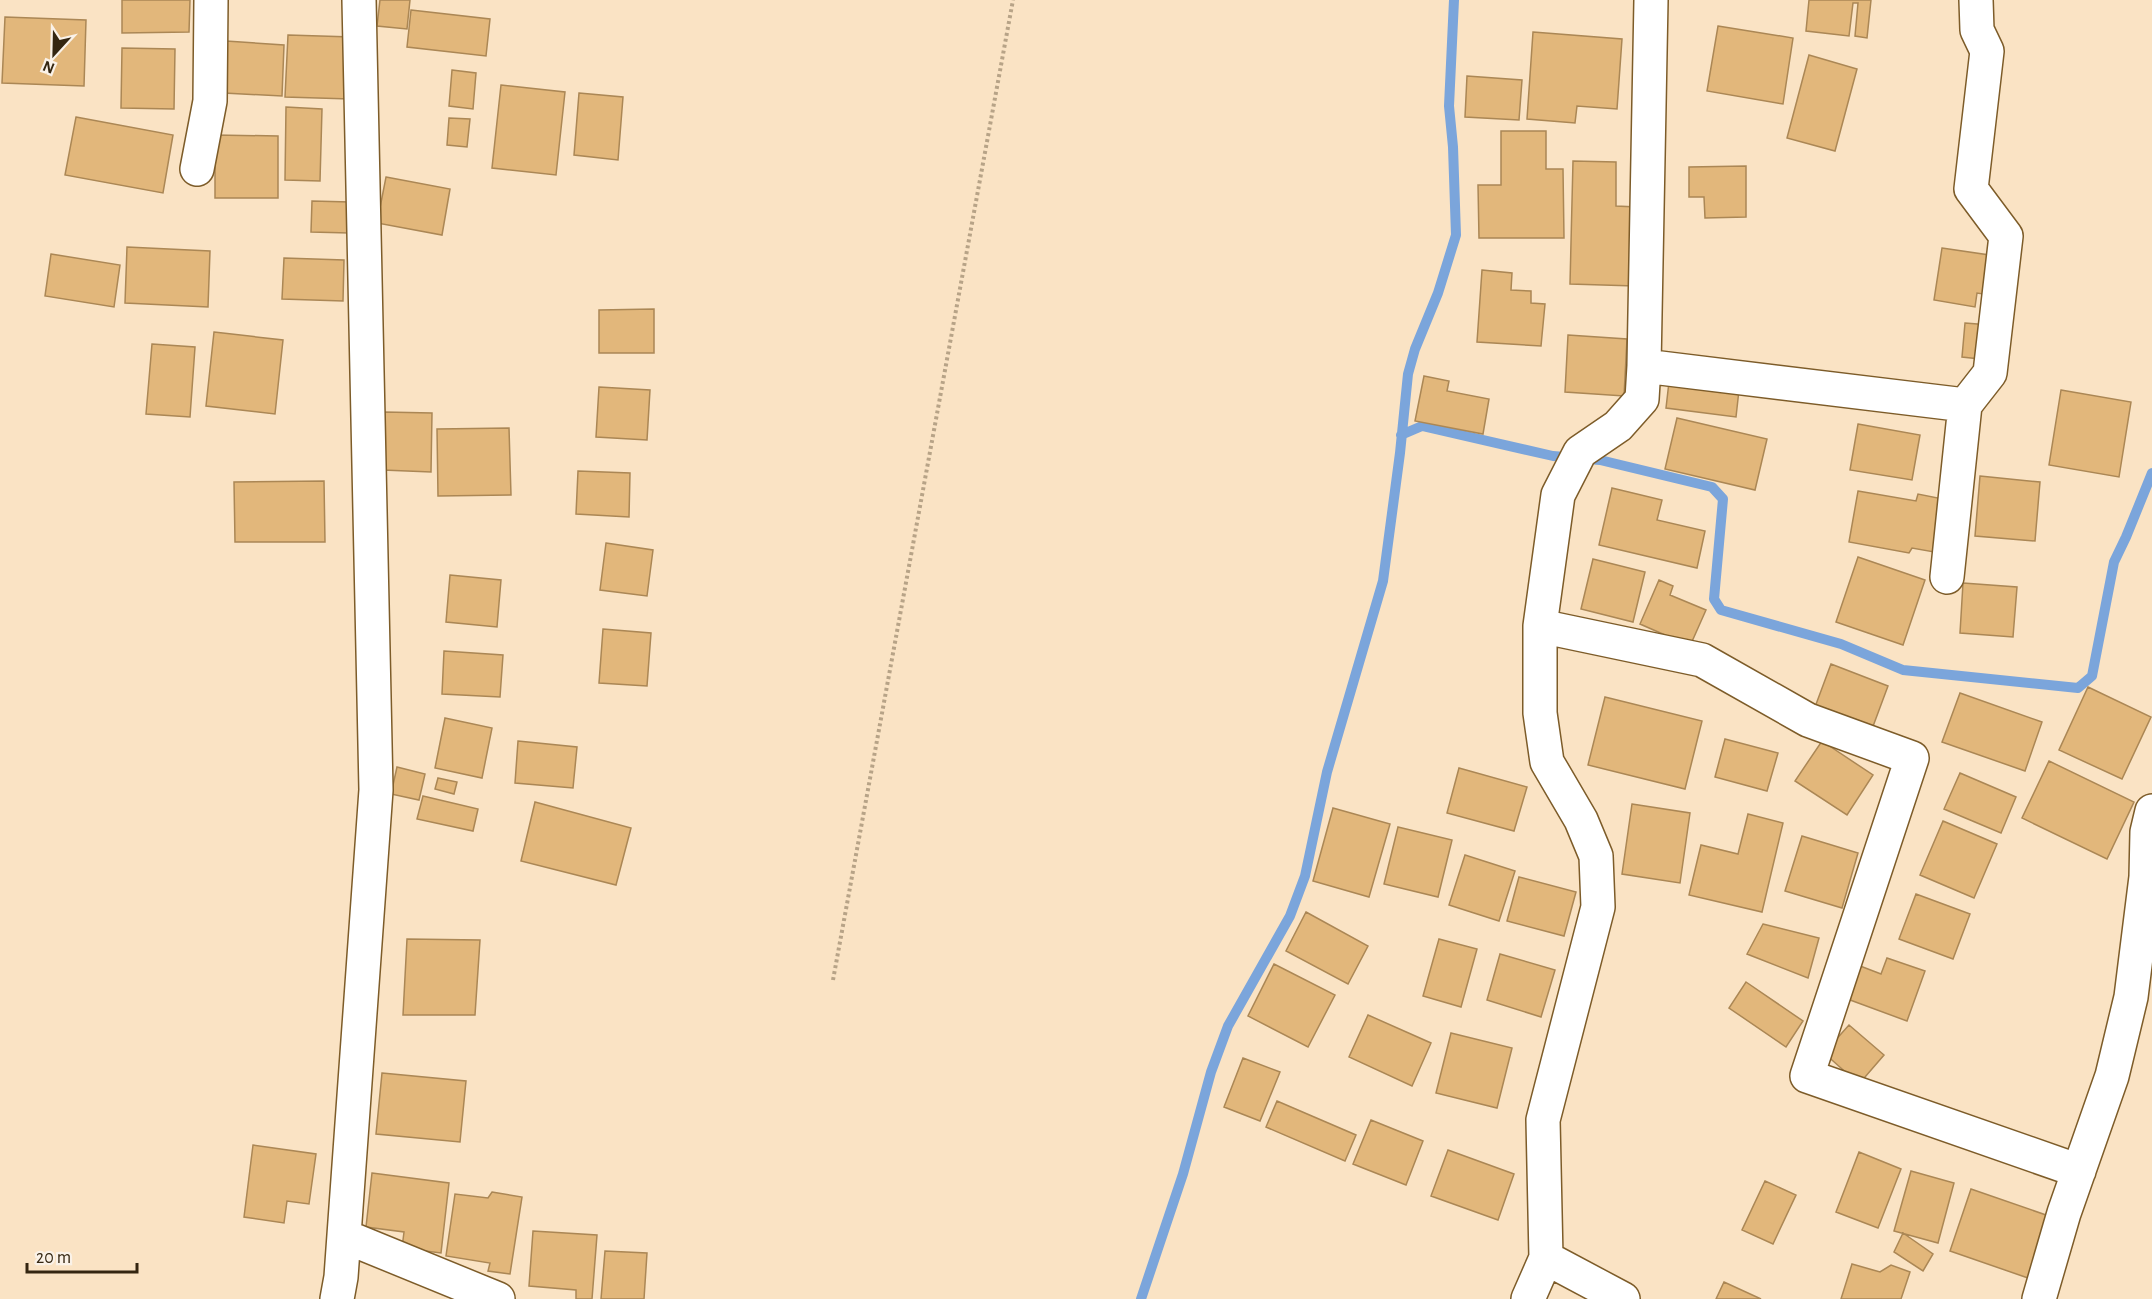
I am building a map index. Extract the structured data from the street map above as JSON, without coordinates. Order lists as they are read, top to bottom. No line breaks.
{"scale_bar":"20 m","north":"bottom"}
